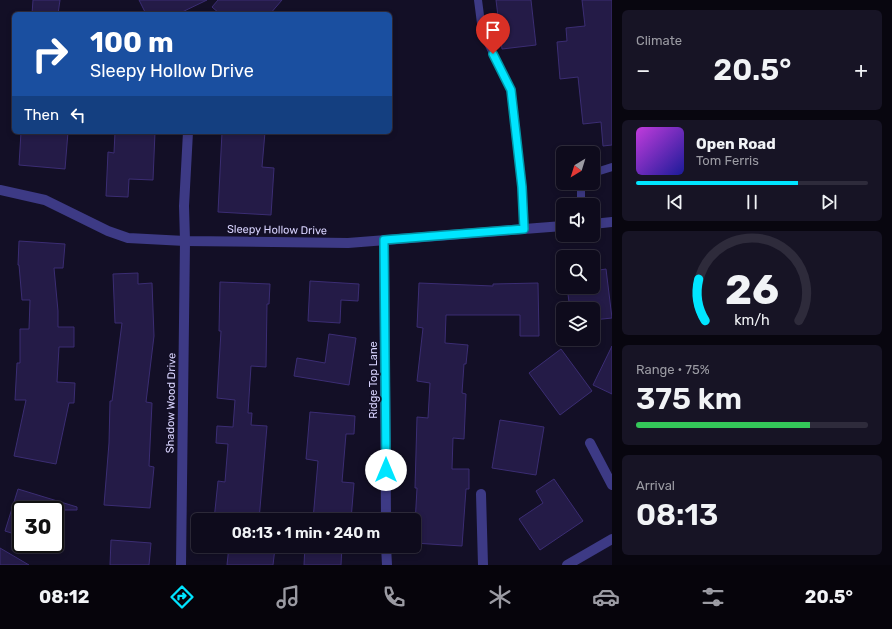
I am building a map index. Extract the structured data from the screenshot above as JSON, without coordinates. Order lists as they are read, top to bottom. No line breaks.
{"streets":{"street":["Sleepy Hollow Drive","Ridge Top Lane","Shadow Wood Drive"]},"crossings":[["Sleepy Hollow Drive","Ridge Top Lane"],["Sleepy Hollow Drive","Shadow Wood Drive"]],"north":"bottom left","page":{"tile":["Climate",["Range · 75%","375 km"],["Arrival","08:13"]],"turn":["100 m","Sleepy Hollow Drive"],"heat":["−","20.5°","+"],"then":"Then","song":["Open Road","Tom Ferris"],"limit":"30","trip":"08:13 · 1 min · 240 m","tabs":["08:12","20.5°"],"gauge":["26","km/h"]}}
